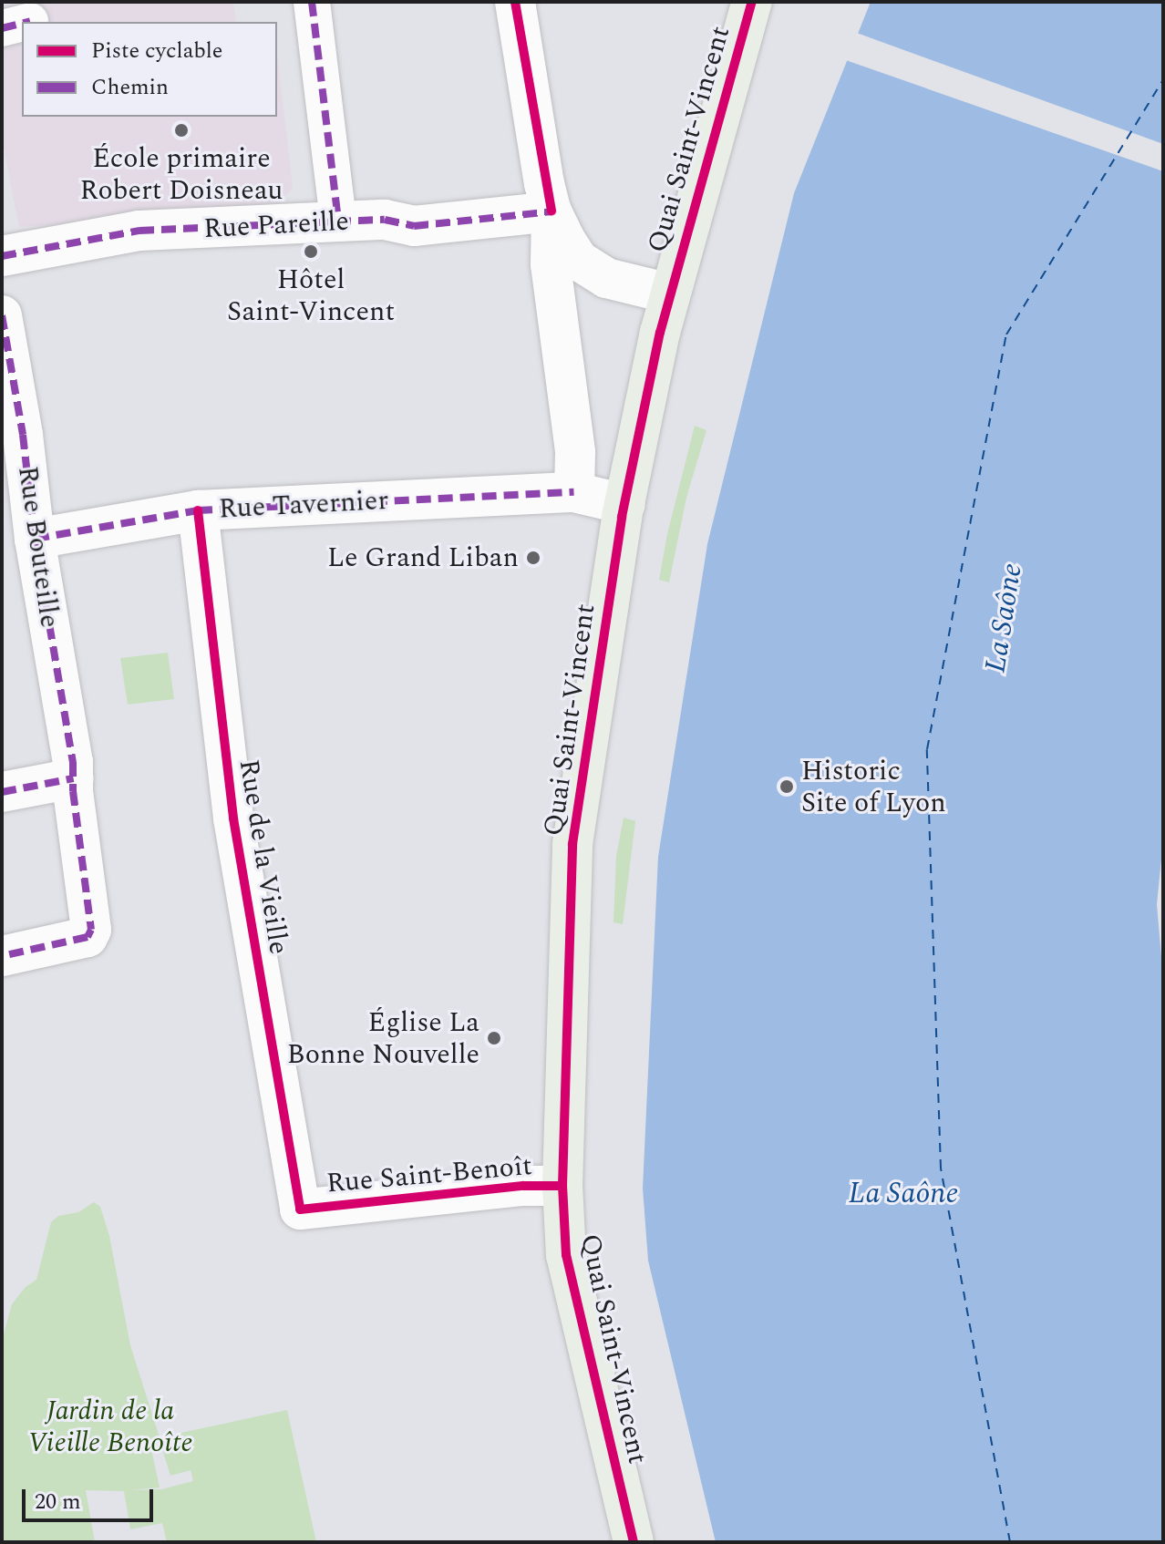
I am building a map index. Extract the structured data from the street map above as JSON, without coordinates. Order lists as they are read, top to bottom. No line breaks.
{"streets":{"main road":["Quai Saint-Vincent"],"street":["Rue Pareille","Rue Tavernier","Rue Bouteille","Rue de la Vieille","Rue Saint-Benoît"]},"crossings":[["Quai Saint-Vincent","Rue Pareille"],["Quai Saint-Vincent","Rue Saint-Benoît"],["Rue Tavernier","Rue Bouteille"],["Rue Tavernier","Rue de la Vieille"],["Rue de la Vieille","Rue Saint-Benoît"]],"water":["La Saône"],"parks":["Jardin de la Vieille Benoîte"],"places":["École primaire Robert Doisneau","Hôtel Saint-Vincent","Le Grand Liban","Historic Site of Lyon","Église La Bonne Nouvelle"],"legend":["Piste cyclable","Chemin"],"scale_bar":"20 m"}
